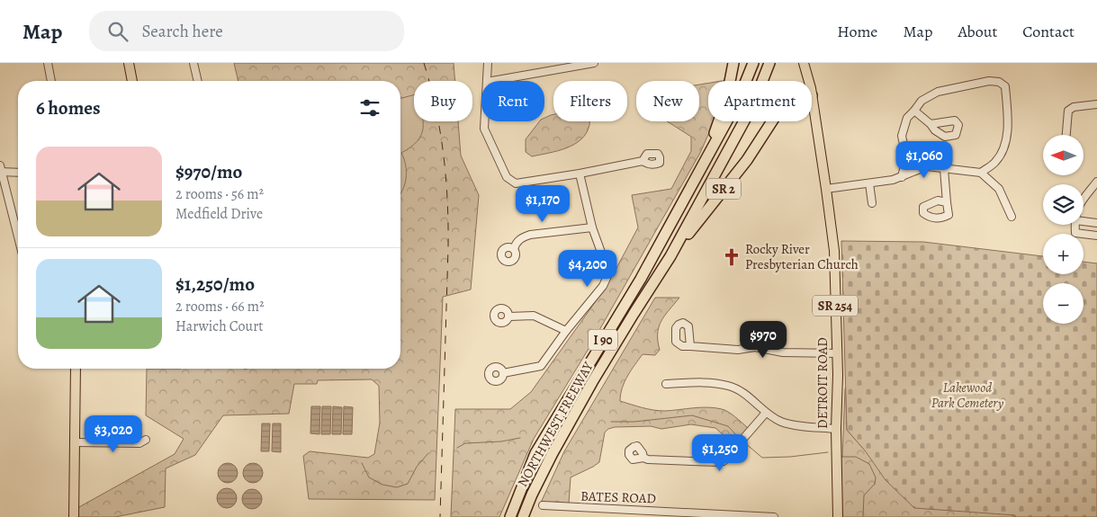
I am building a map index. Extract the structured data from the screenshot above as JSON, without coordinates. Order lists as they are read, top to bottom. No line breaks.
{"streets":{"highway":["SR 2","I 90","NORTHWEST FREEWAY"],"main road":["SR 254","DETROIT ROAD"],"street":["BATES ROAD"]},"crossings":[["SR 2","NORTHWEST FREEWAY"]],"parks":["Lakewood Park Cemetery"],"places":{"church":["Rocky River Presbyterian Church"]},"north":"left","page":{"header":"Map","search":"Search here","nav":["Home","Map","About","Contact"],"chip":["Buy","Rent","Filters","New","Apartment"],"heading":"6 homes","map_buttons":["+","−"],"list":[{"name":"$970/mo","note":"2 rooms · 56 m² · Medfield Drive"},{"name":"$1,250/mo","note":"2 rooms · 66 m² · Harwich Court"}],"price":["$1,060","$1,170","$4,200","$970","$3,020","$1,250"]}}
